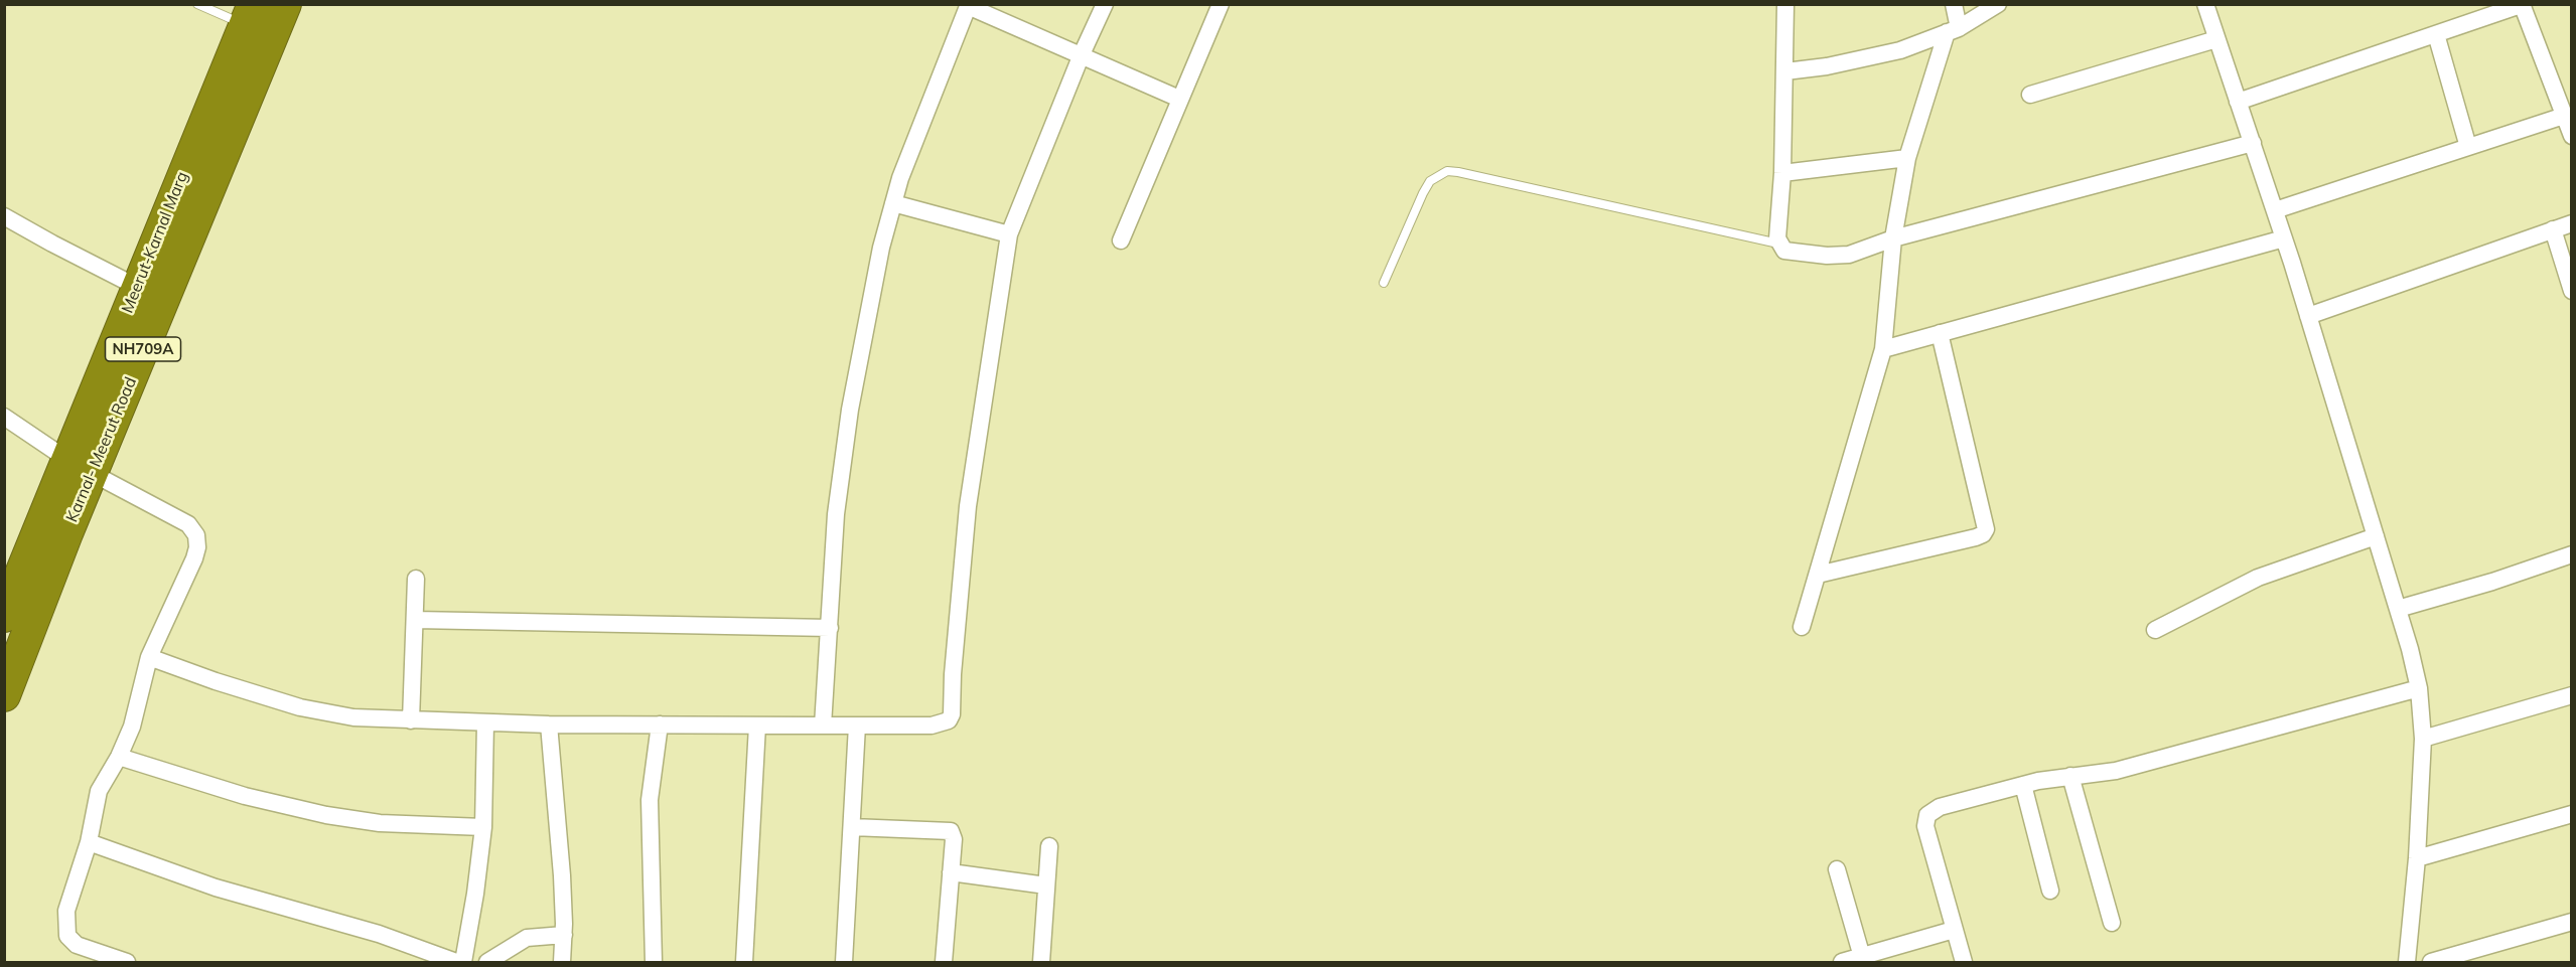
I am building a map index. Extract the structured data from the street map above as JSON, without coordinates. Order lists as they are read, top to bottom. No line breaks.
{"streets":{"highway":["Meerut-Karnal Marg","NH709A","Karnal- Meerut Road"]},"crossings":[["Meerut-Karnal Marg","Karnal- Meerut Road"]]}
